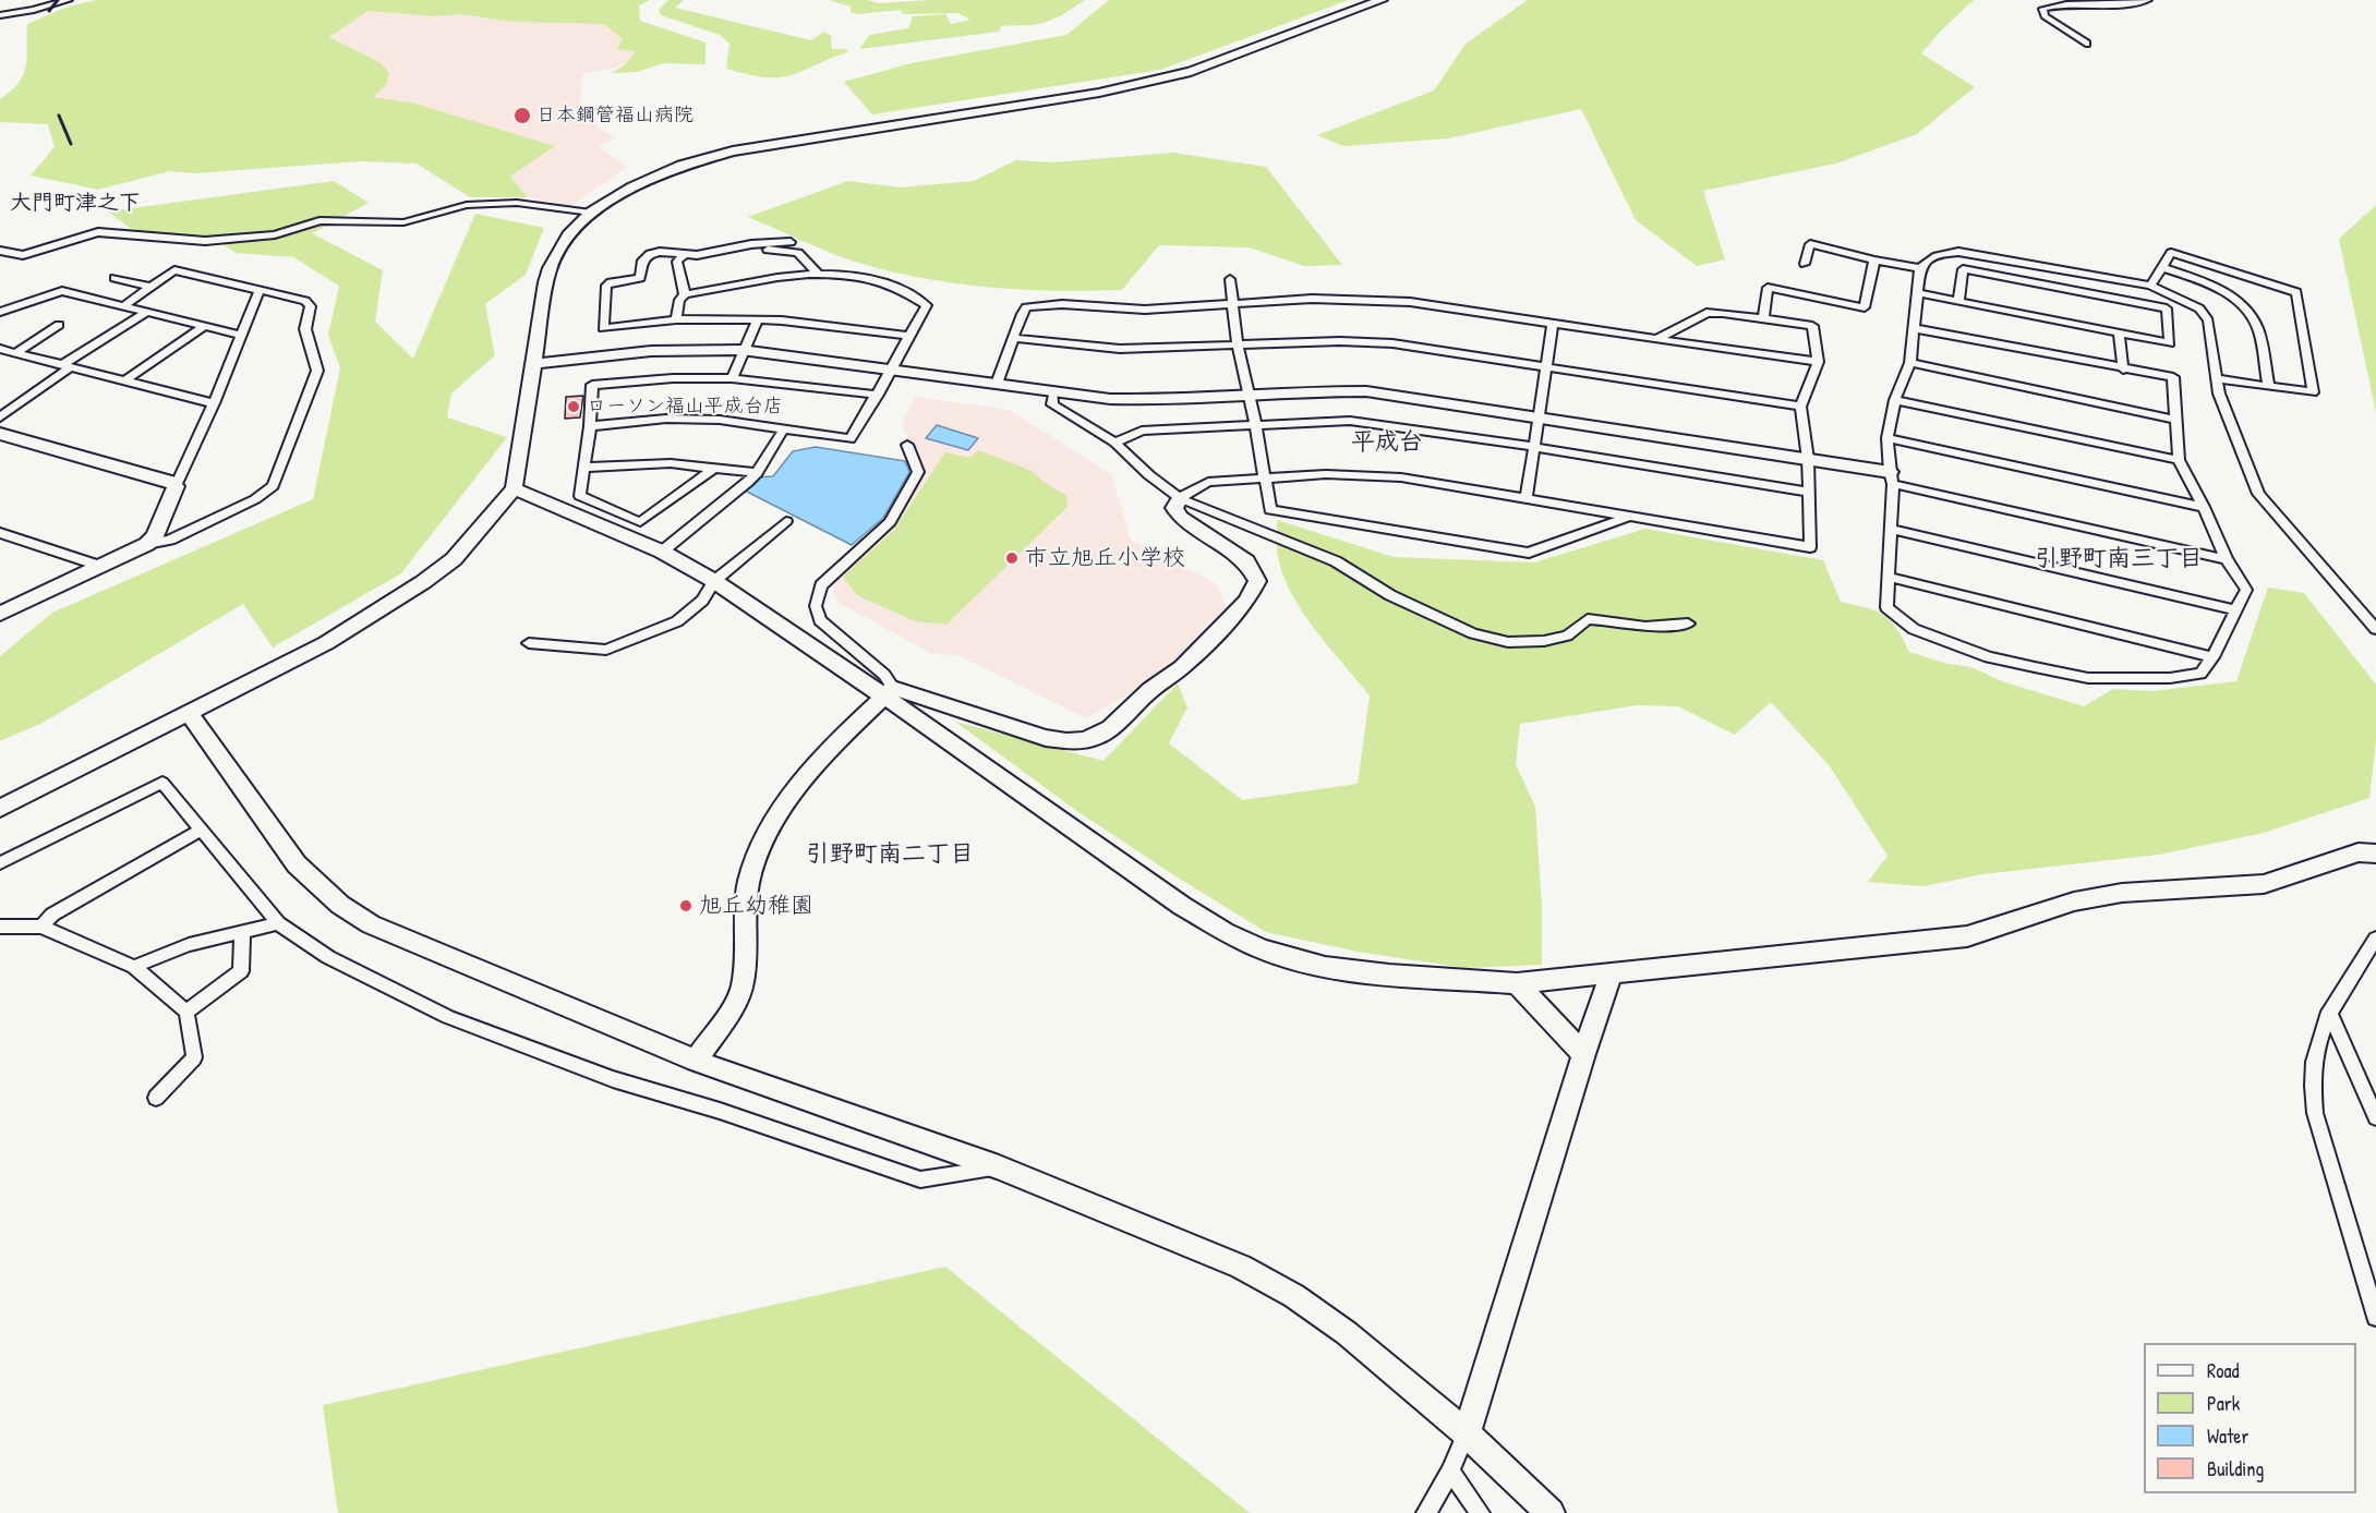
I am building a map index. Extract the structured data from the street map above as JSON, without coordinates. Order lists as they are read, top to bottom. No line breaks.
{"districts":["大門町津之下","平成台","引野町南三丁目","引野町南二丁目"],"places":["日本鋼管福山病院","ローソン福山平成台店","市立旭丘小学校","旭丘幼稚園"],"legend":["Road","Park","Water","Building"]}
